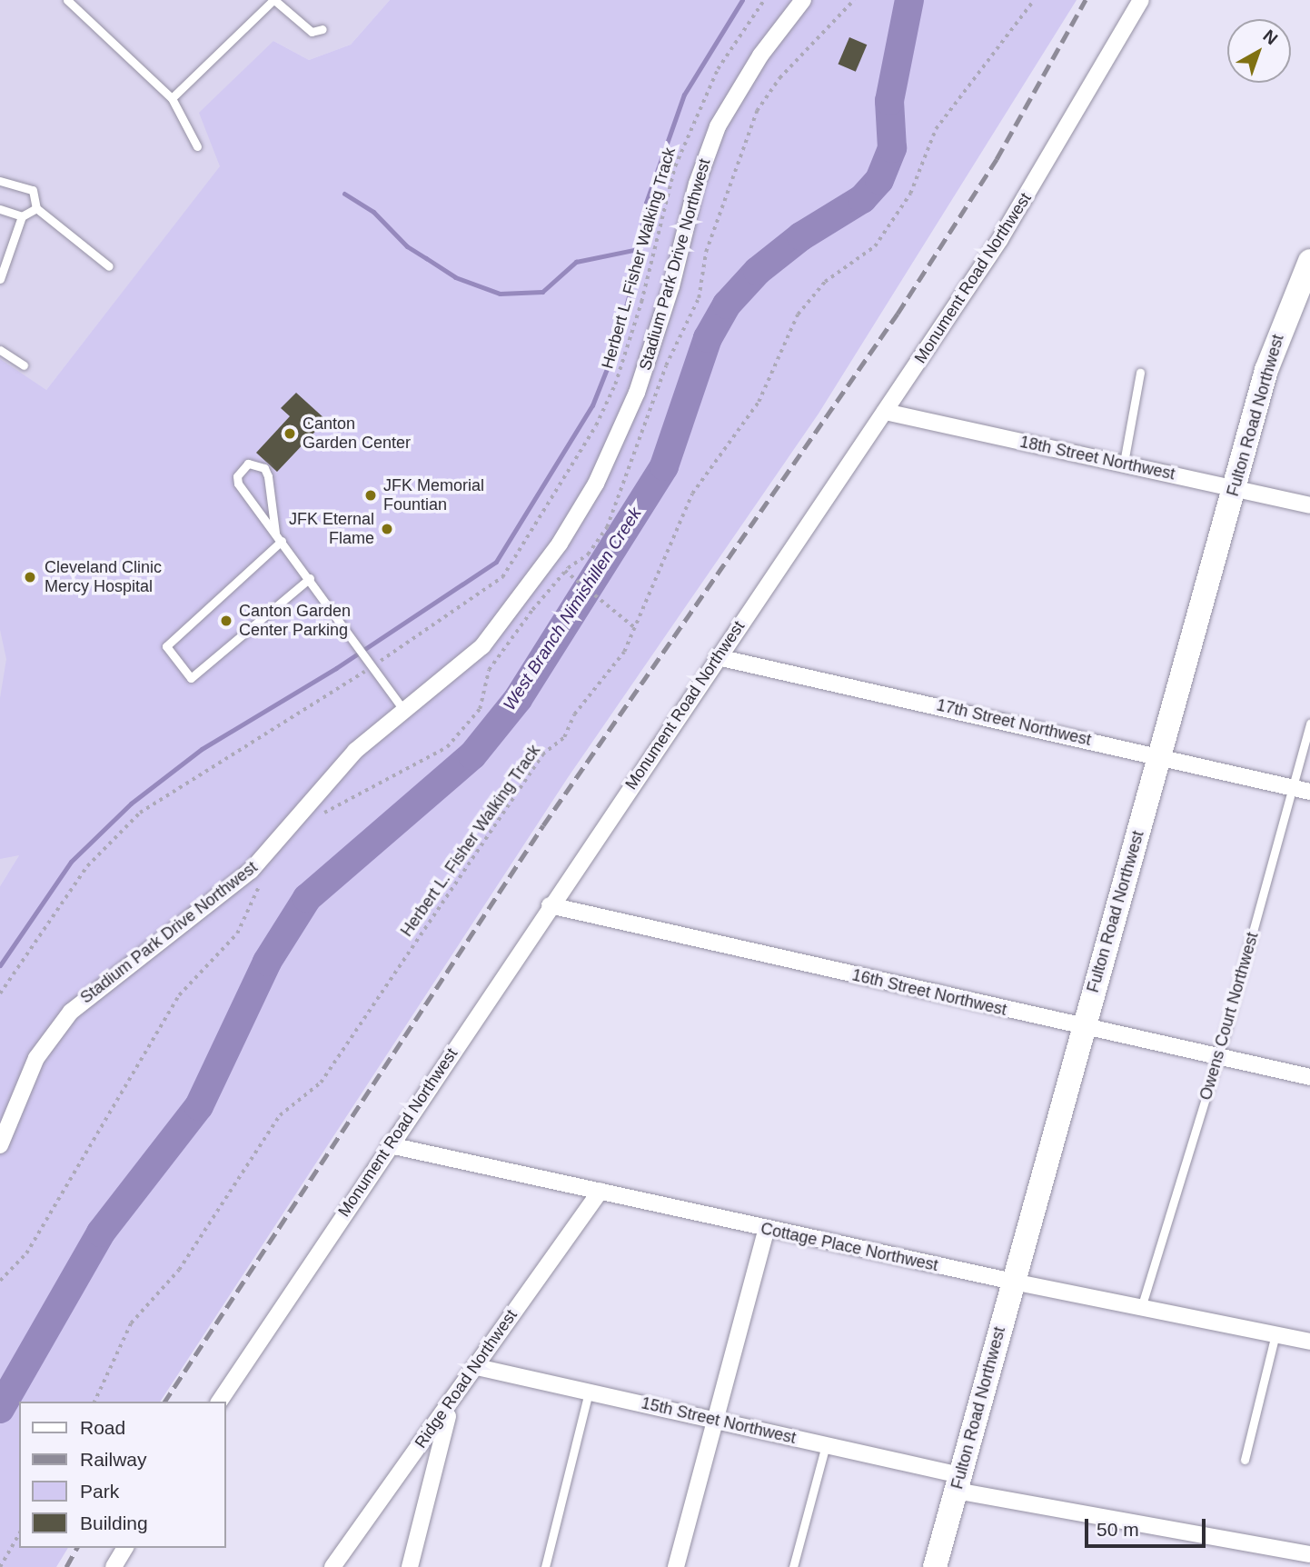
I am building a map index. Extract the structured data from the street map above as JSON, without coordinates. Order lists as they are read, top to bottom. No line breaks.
{"streets":{"main road":["Fulton Road Northwest"],"street":["Stadium Park Drive Northwest","Monument Road Northwest","18th Street Northwest","17th Street Northwest","16th Street Northwest","Cottage Place Northwest","Ridge Road Northwest","15th Street Northwest"],"lane":["Owens Court Northwest"],"path":["Herbert L. Fisher Walking Track"]},"crossings":[["Monument Road Northwest","18th Street Northwest"],["Monument Road Northwest","17th Street Northwest"],["Monument Road Northwest","16th Street Northwest"],["Monument Road Northwest","Cottage Place Northwest"],["Fulton Road Northwest","18th Street Northwest"],["Fulton Road Northwest","17th Street Northwest"],["Fulton Road Northwest","16th Street Northwest"],["Fulton Road Northwest","Cottage Place Northwest"],["Fulton Road Northwest","15th Street Northwest"],["17th Street Northwest","Owens Court Northwest"],["16th Street Northwest","Owens Court Northwest"],["Owens Court Northwest","Cottage Place Northwest"],["Cottage Place Northwest","Ridge Road Northwest"],["Ridge Road Northwest","15th Street Northwest"]],"water":["West Branch Nimishillen Creek"],"places":["Canton Garden Center","JFK Memorial Fountian","JFK Eternal Flame","Cleveland Clinic Mercy Hospital","Canton Garden Center Parking"],"legend":["Road","Railway","Park","Building"],"scale_bar":"50 m","north":"top right"}
